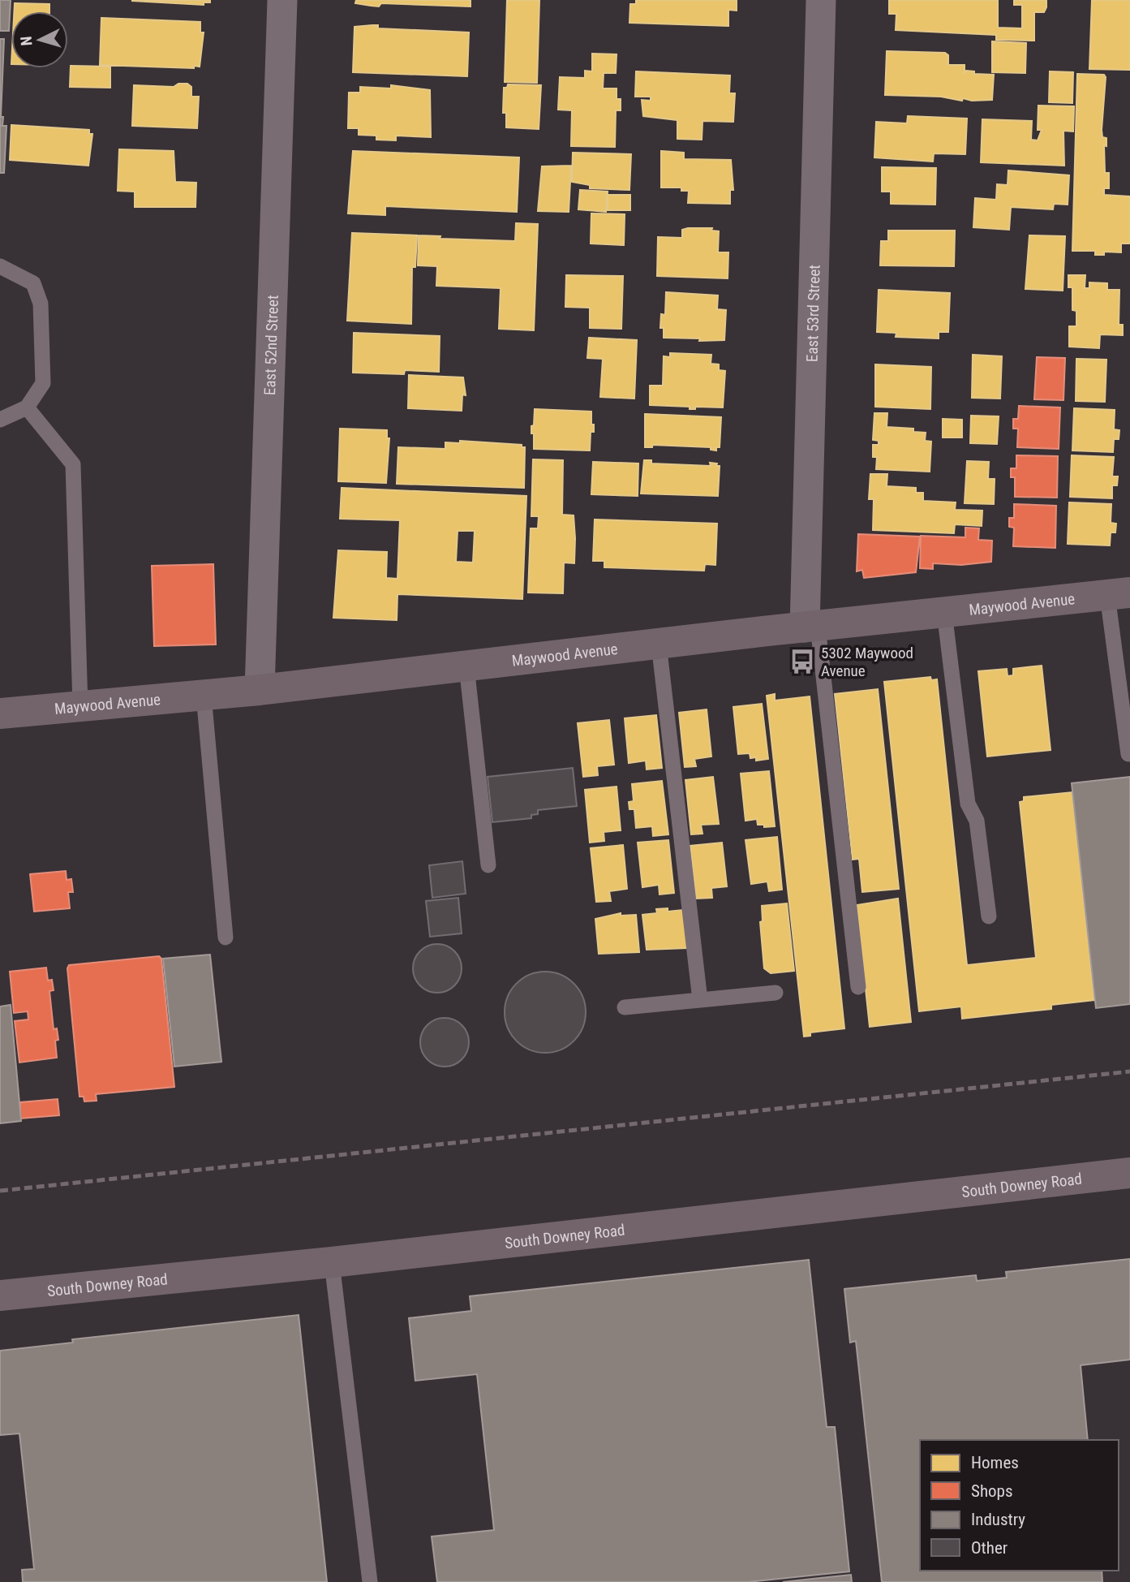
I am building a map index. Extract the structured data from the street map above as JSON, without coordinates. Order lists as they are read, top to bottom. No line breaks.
{"streets":{"street":["East 53rd Street","East 52nd Street","Maywood Avenue","South Downey Road"]},"crossings":[["East 53rd Street","Maywood Avenue"],["East 52nd Street","Maywood Avenue"]],"places":{"bus stop":["5302 Maywood Avenue"]},"legend":["Homes","Shops","Industry","Other"],"north":"left"}
